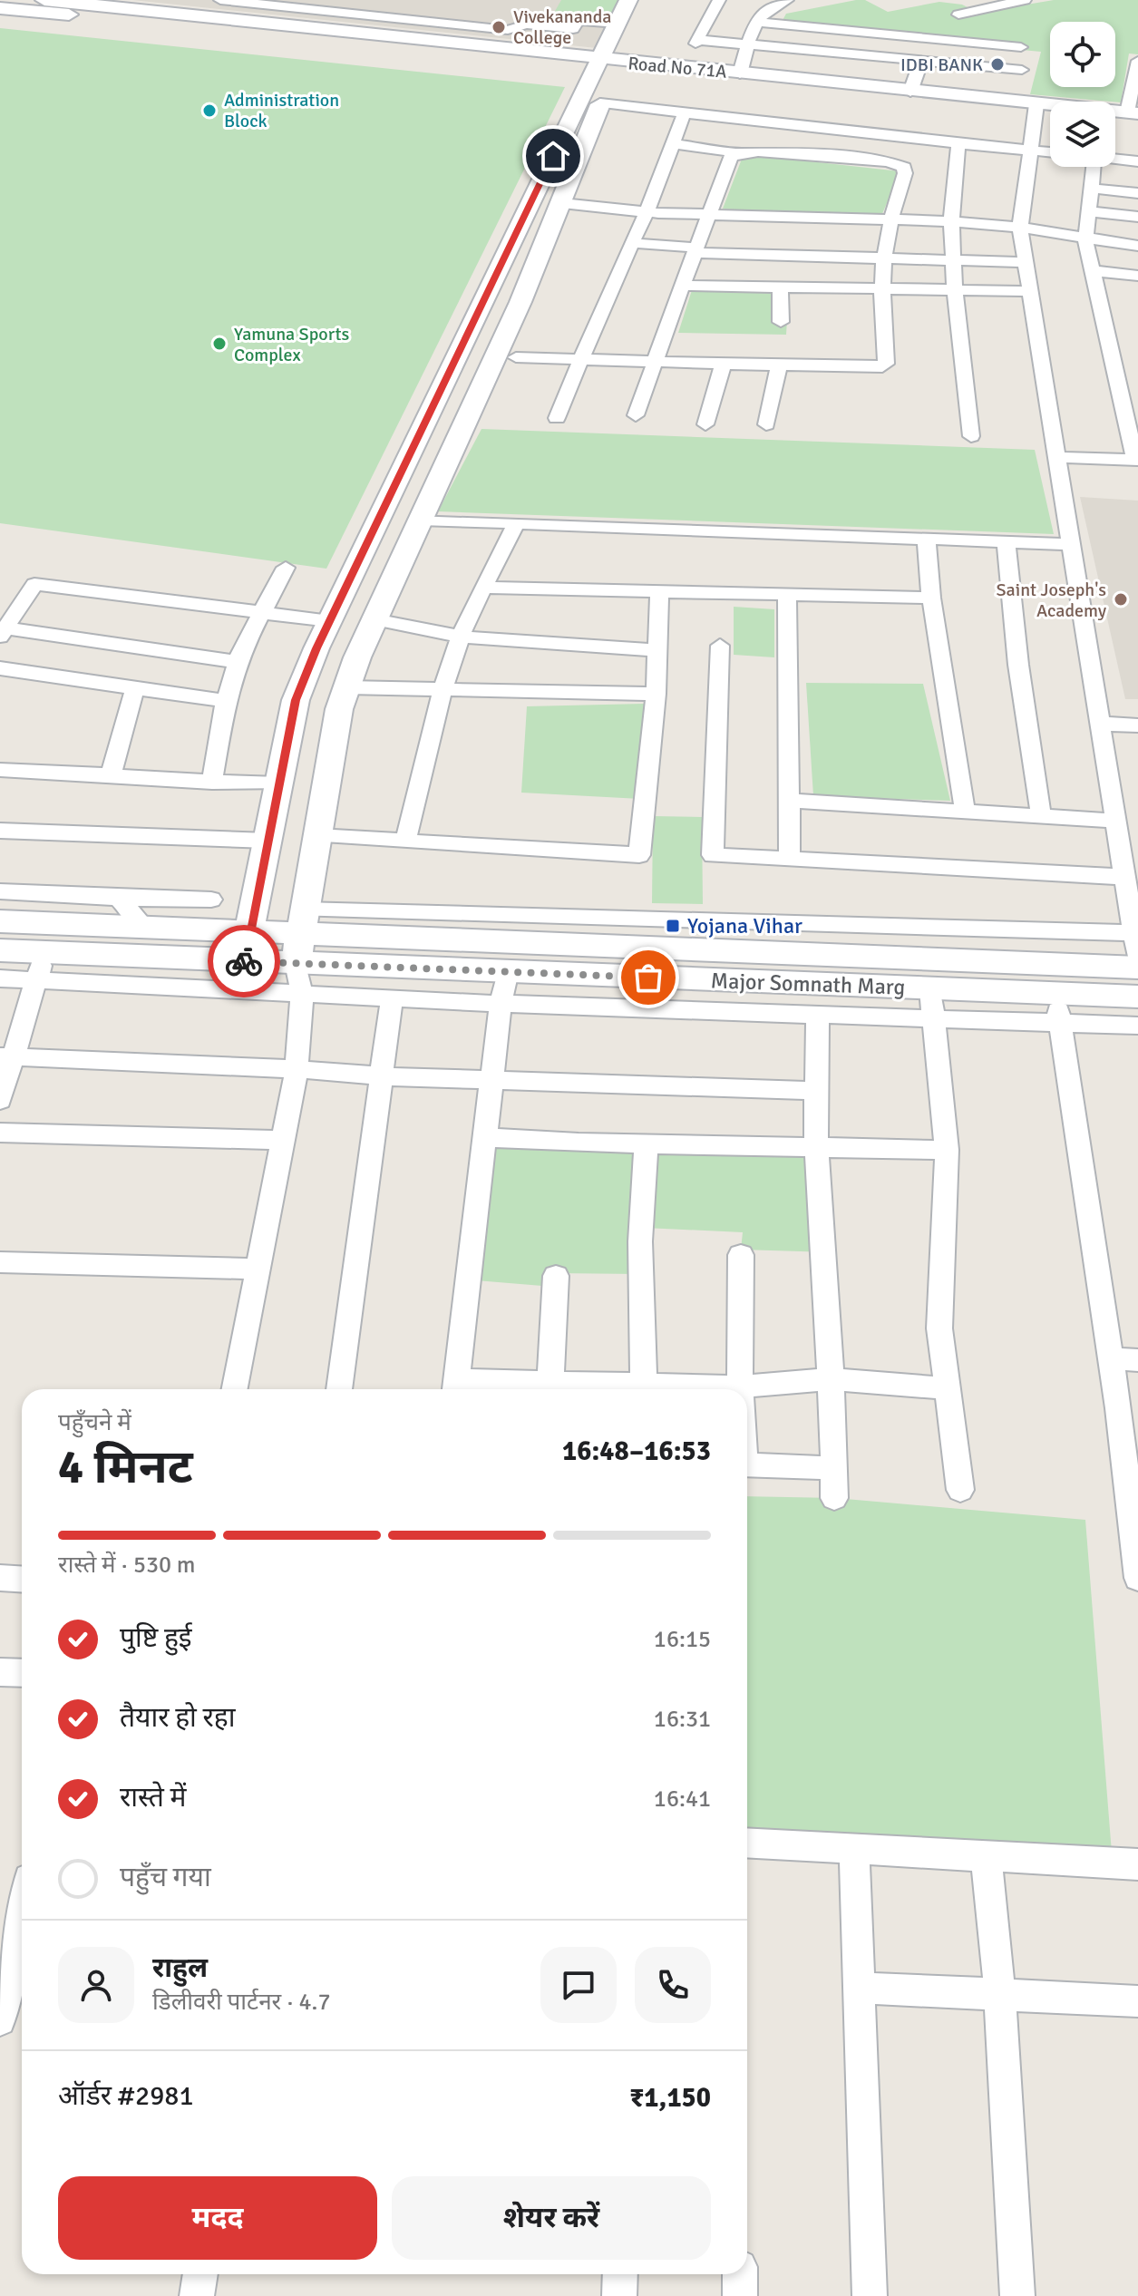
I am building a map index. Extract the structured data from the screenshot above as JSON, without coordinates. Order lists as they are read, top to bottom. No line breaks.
{"streets":{"street":["Road No 71A","Major Somnath Marg"]},"places":{"other":["Vivekananda College","IDBI BANK","Administration Block","Yamuna Sports Complex","Saint Joseph's Academy"],"transit":["Yojana Vihar"]},"page":{"heading":["4 मिनट","पहुँचने में","16:48–16:53"],"panel":["राहुल","डिलीवरी पार्टनर · 4.7","ऑर्डर #2981","₹1,150"],"bar":"रास्ते में · 530 m","list":[["पुष्टि हुई","16:15"],["तैयार हो रहा","16:31"],["रास्ते में","16:41"],"पहुँच गया"],"buttons":["मदद","शेयर करें"]}}
